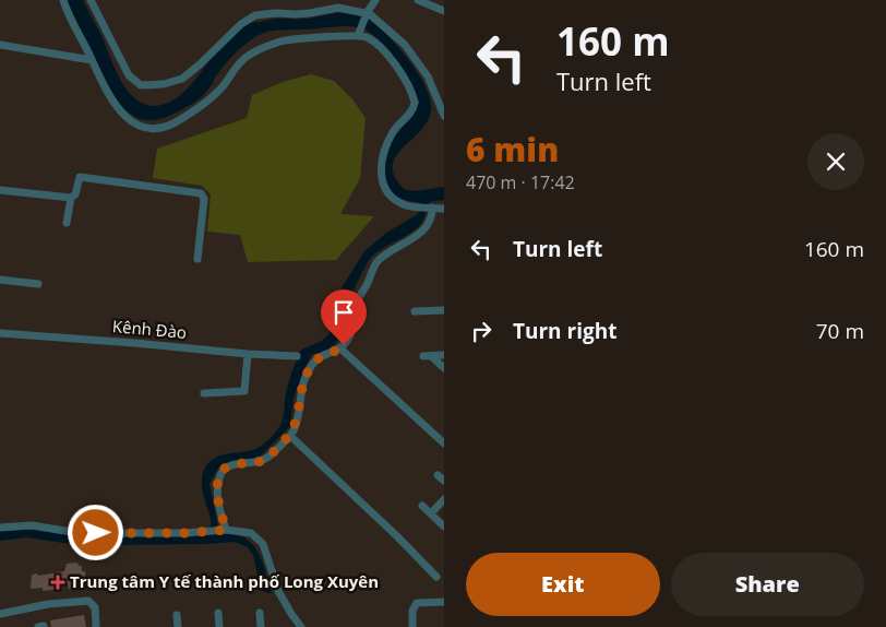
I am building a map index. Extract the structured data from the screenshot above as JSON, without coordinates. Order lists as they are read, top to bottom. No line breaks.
{"streets":{"street":["Kênh Đào"]},"places":{"health":["Trung tâm Y tế thành phố Long Xuyên"]},"page":{"turn":["160 m","Turn left"],"heading":["6 min","470 m · 17:42"],"list":[{"name":"Turn left","value":"160 m"},{"name":"Turn right","value":"70 m"}],"buttons":["Exit","Share"]}}
